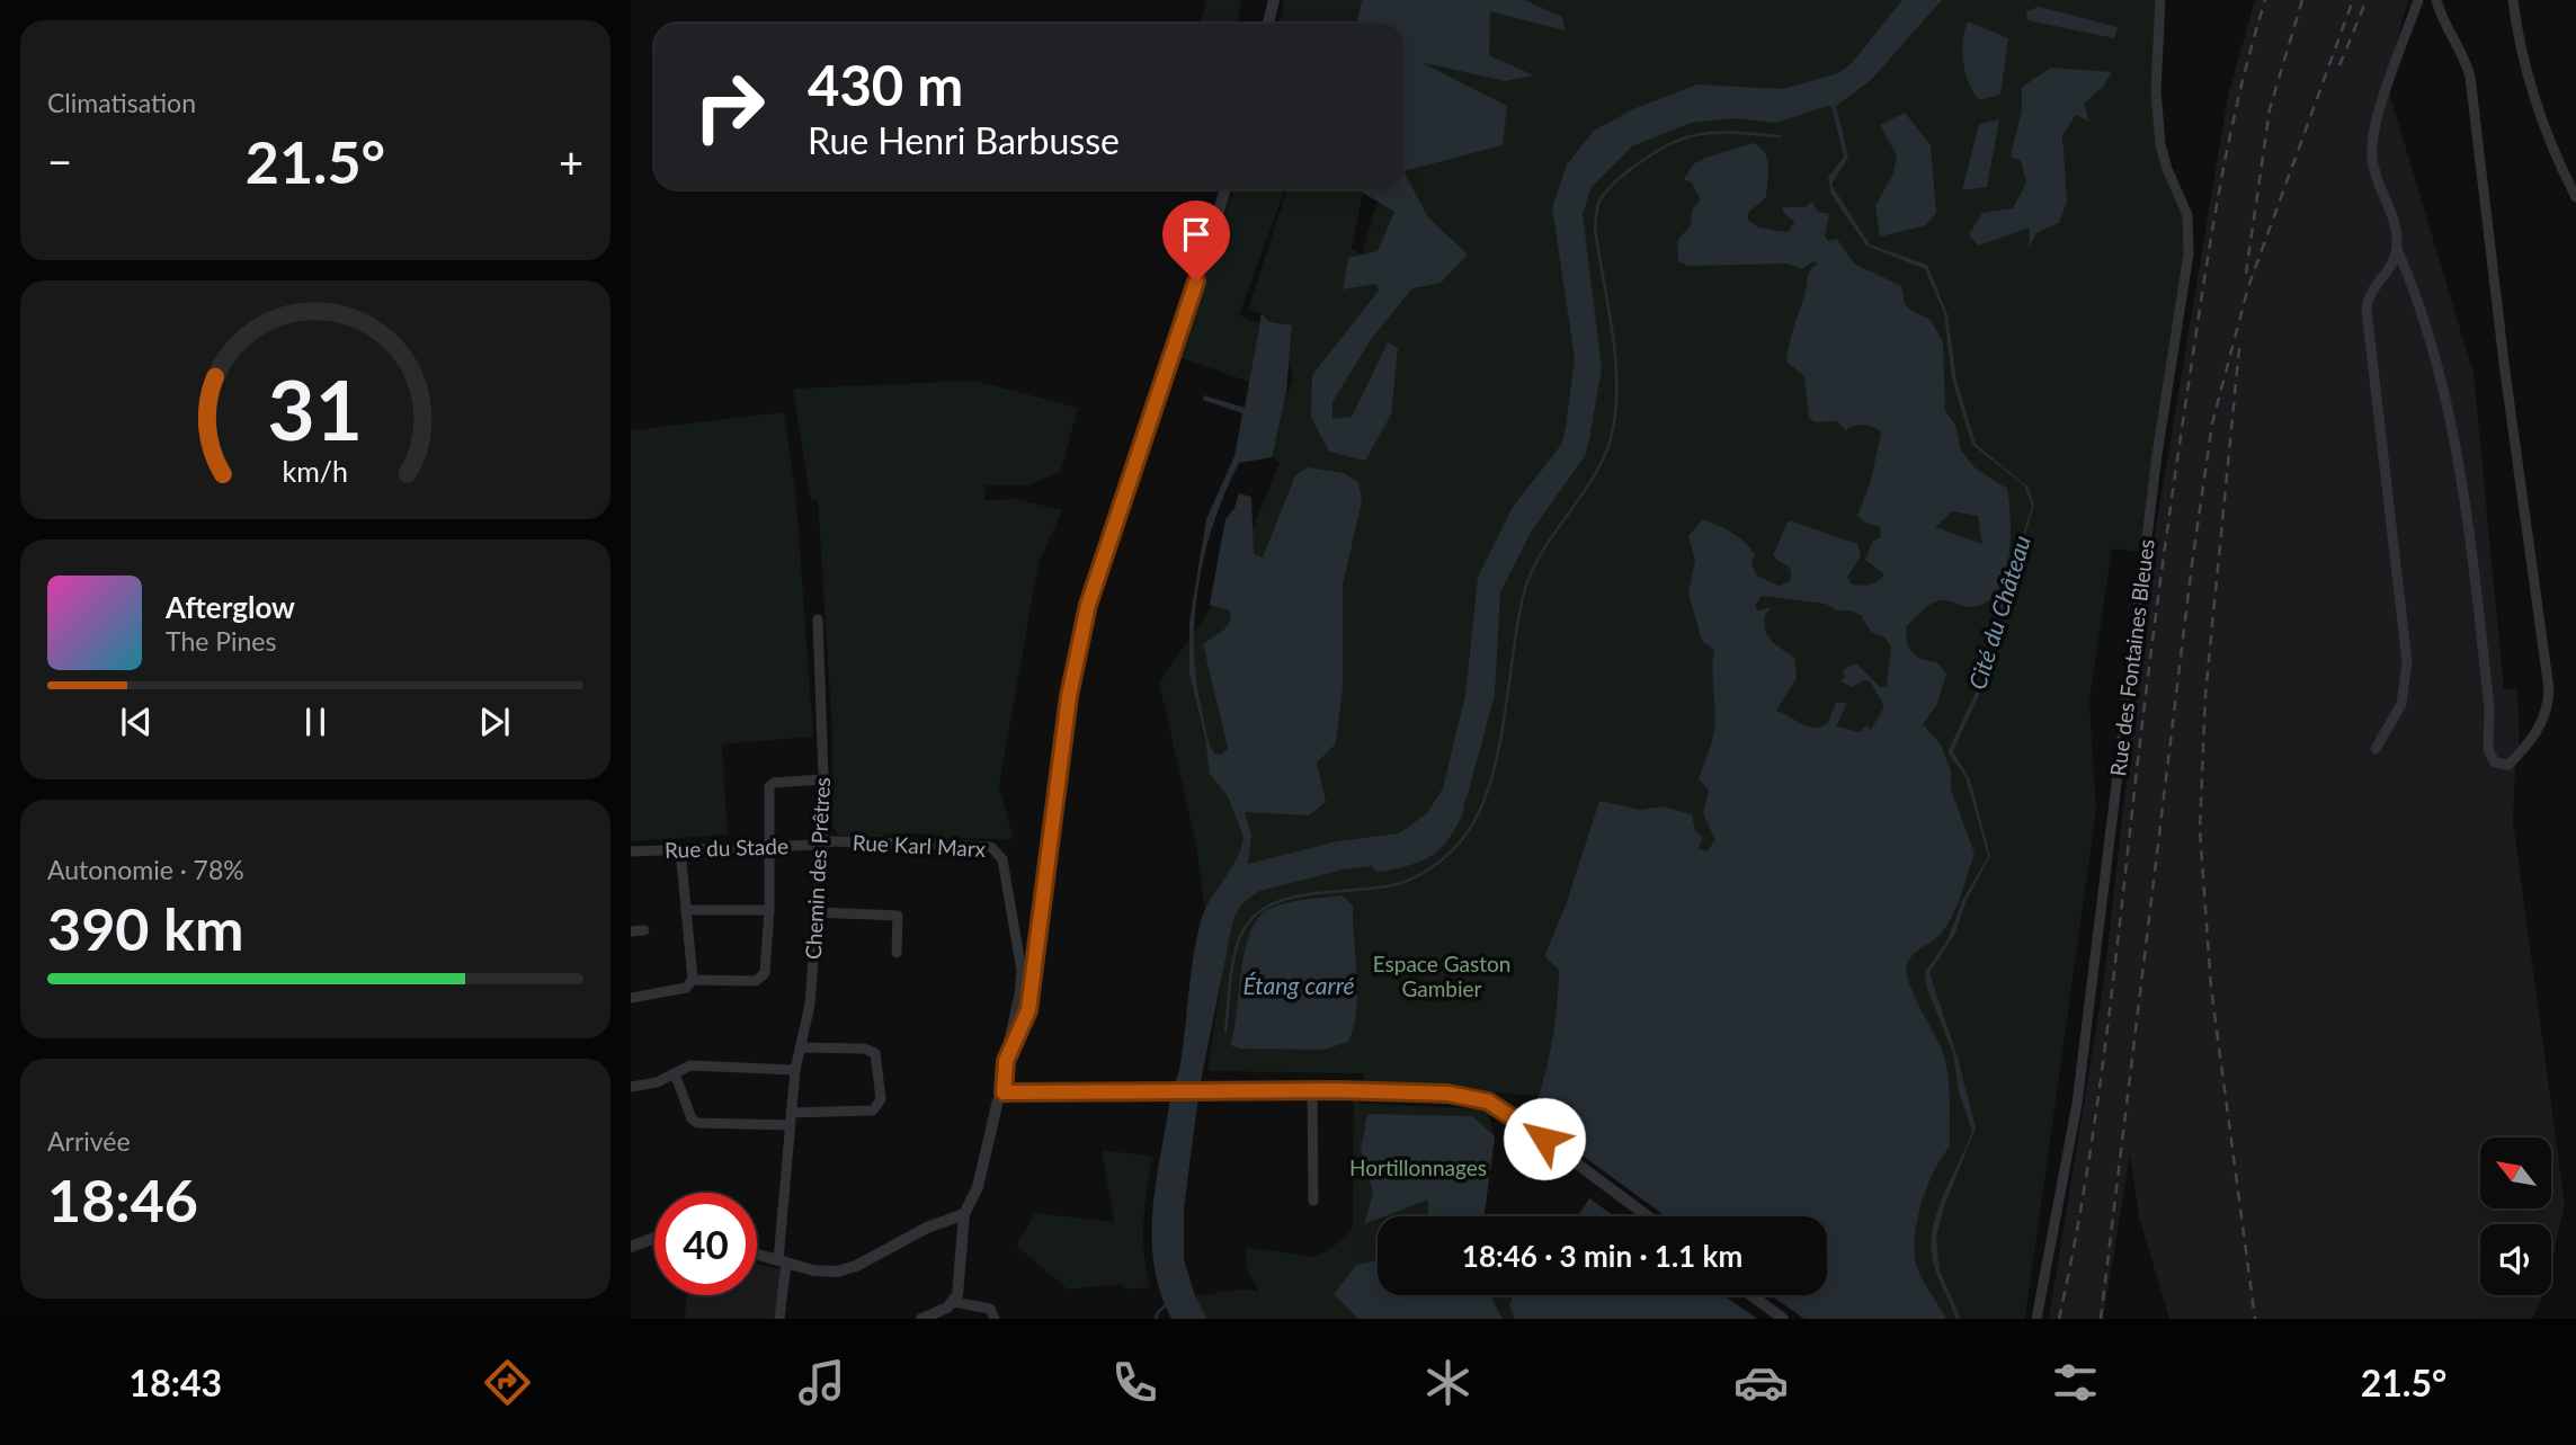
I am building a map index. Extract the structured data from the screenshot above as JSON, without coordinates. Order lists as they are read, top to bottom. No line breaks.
{"streets":{"street":["Rue des Fontaines Bleues","Rue Karl Marx","Rue du Stade","Chemin des Prêtres"]},"crossings":[["Rue Karl Marx","Rue du Stade"],["Rue Karl Marx","Chemin des Prêtres"],["Rue du Stade","Chemin des Prêtres"]],"water":["Cité du Château","Étang carré"],"parks":["Espace Gaston Gambier","Hortillonnages"],"north":"top left","page":{"tile":["Climatisation",["Autonomie · 78%","390 km"],["Arrivée","18:46"]],"turn":["430 m","Rue Henri Barbusse"],"heat":["−","21.5°","+"],"song":["Afterglow","The Pines"],"limit":"40","trip":"18:46 · 3 min · 1.1 km","tabs":["18:43","21.5°"],"gauge":["31","km/h"]}}
